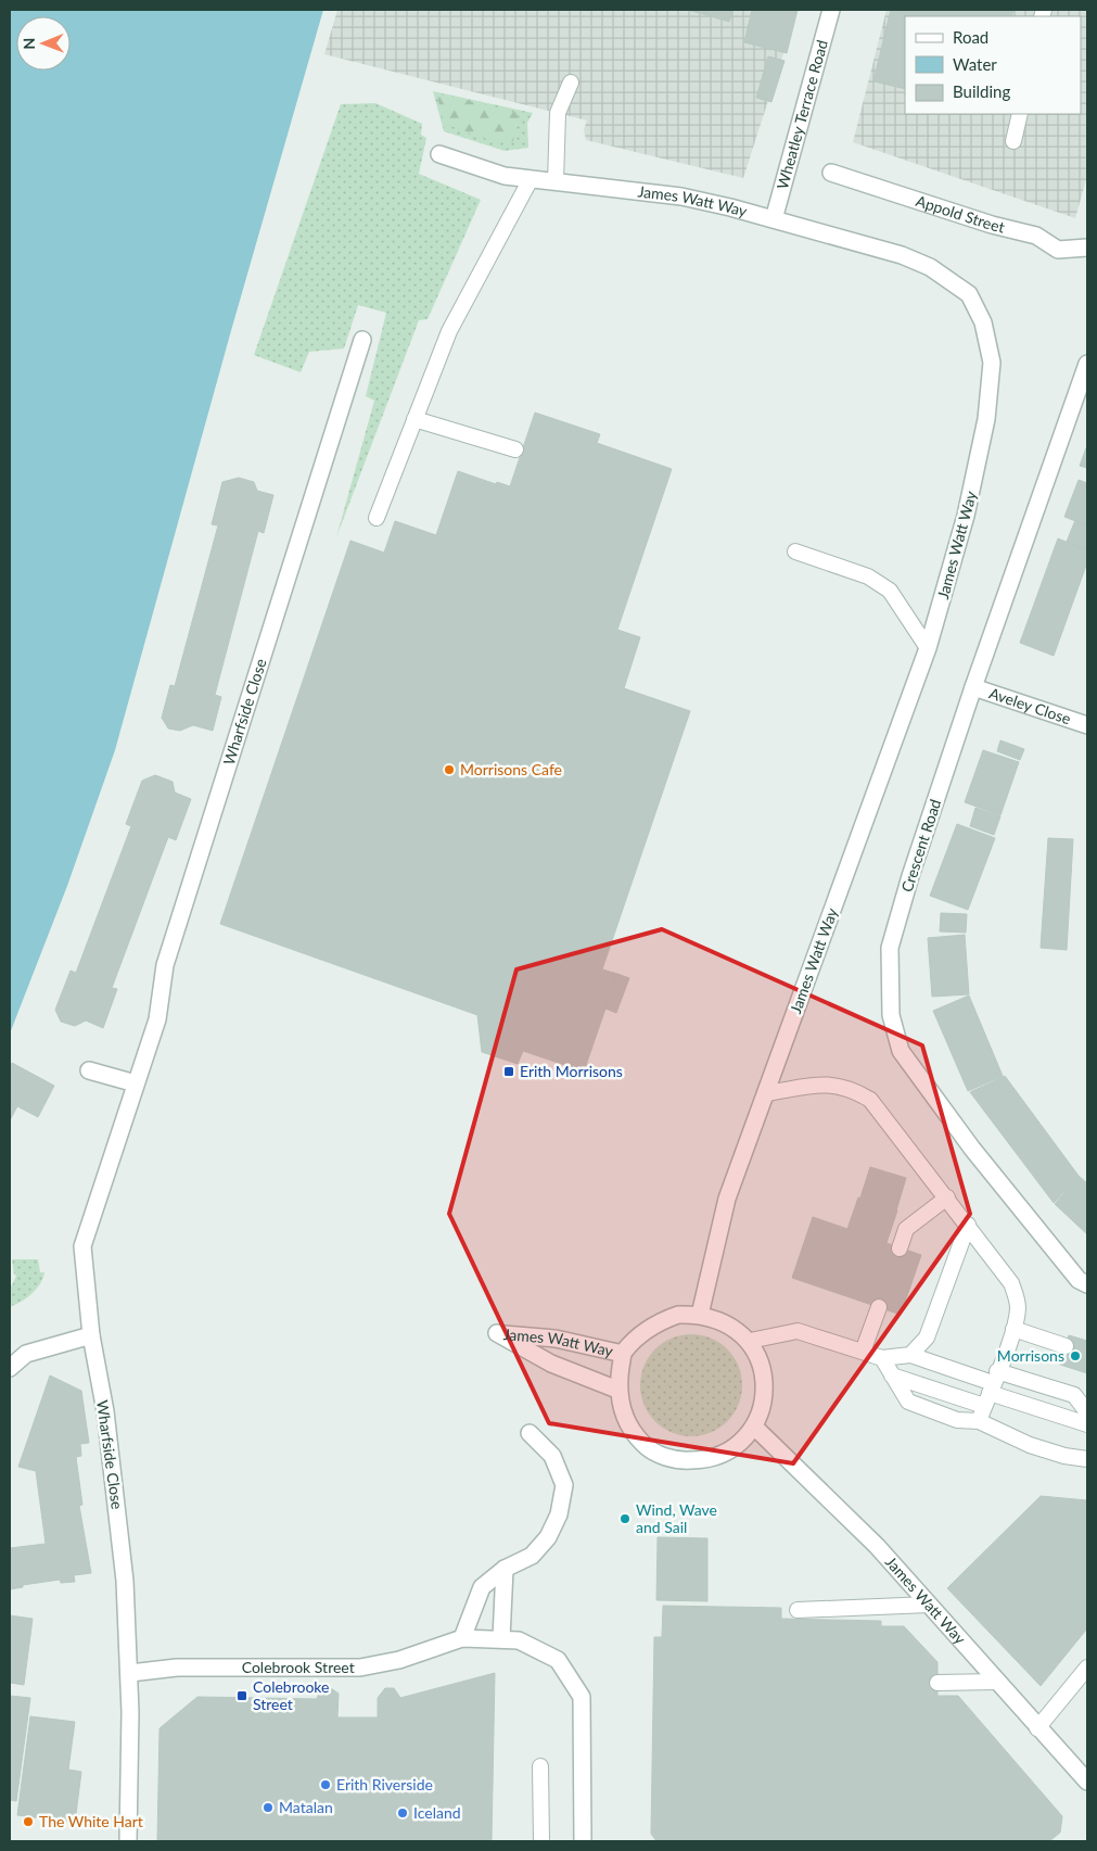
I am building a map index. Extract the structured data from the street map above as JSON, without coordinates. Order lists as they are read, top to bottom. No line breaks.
{"streets":{"street":["Wheatley Terrace Road","James Watt Way","Appold Street","Aveley Close","Wharfside Close","Crescent Road","Colebrook Street"]},"crossings":[["Wheatley Terrace Road","James Watt Way"],["Aveley Close","Crescent Road"],["Wharfside Close","Colebrook Street"]],"places":{"other":["Morrisons Cafe","Morrisons","Wind, Wave and Sail","Erith Riverside","Matalan","Iceland","The White Hart"],"transit":["Erith Morrisons","Colebrooke Street"]},"legend":["Road","Water","Building"],"north":"left"}
